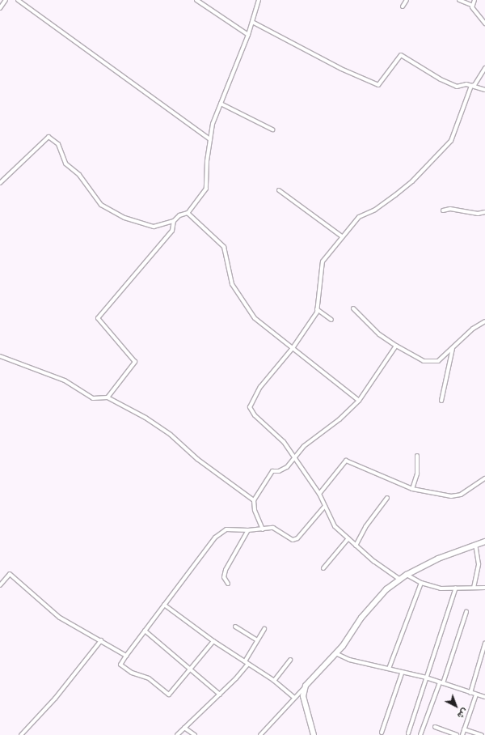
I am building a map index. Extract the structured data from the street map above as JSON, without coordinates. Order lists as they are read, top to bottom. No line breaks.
{"north":"bottom right"}
